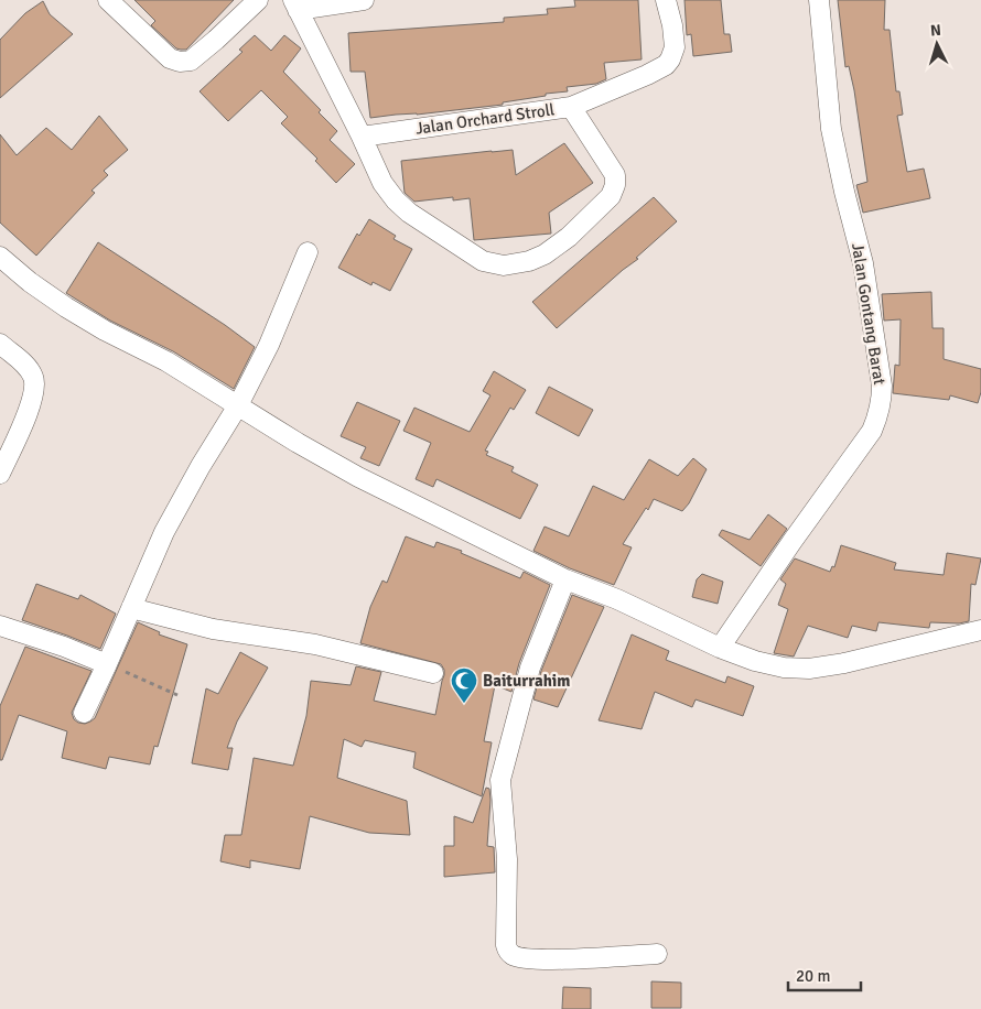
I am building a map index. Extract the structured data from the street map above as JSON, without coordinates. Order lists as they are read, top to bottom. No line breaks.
{"streets":{"street":["Jalan Orchard Stroll","Jalan Gontang Barat"]},"places":{"mosque":["Baiturrahim"]},"scale_bar":"20 m","north":"top"}
